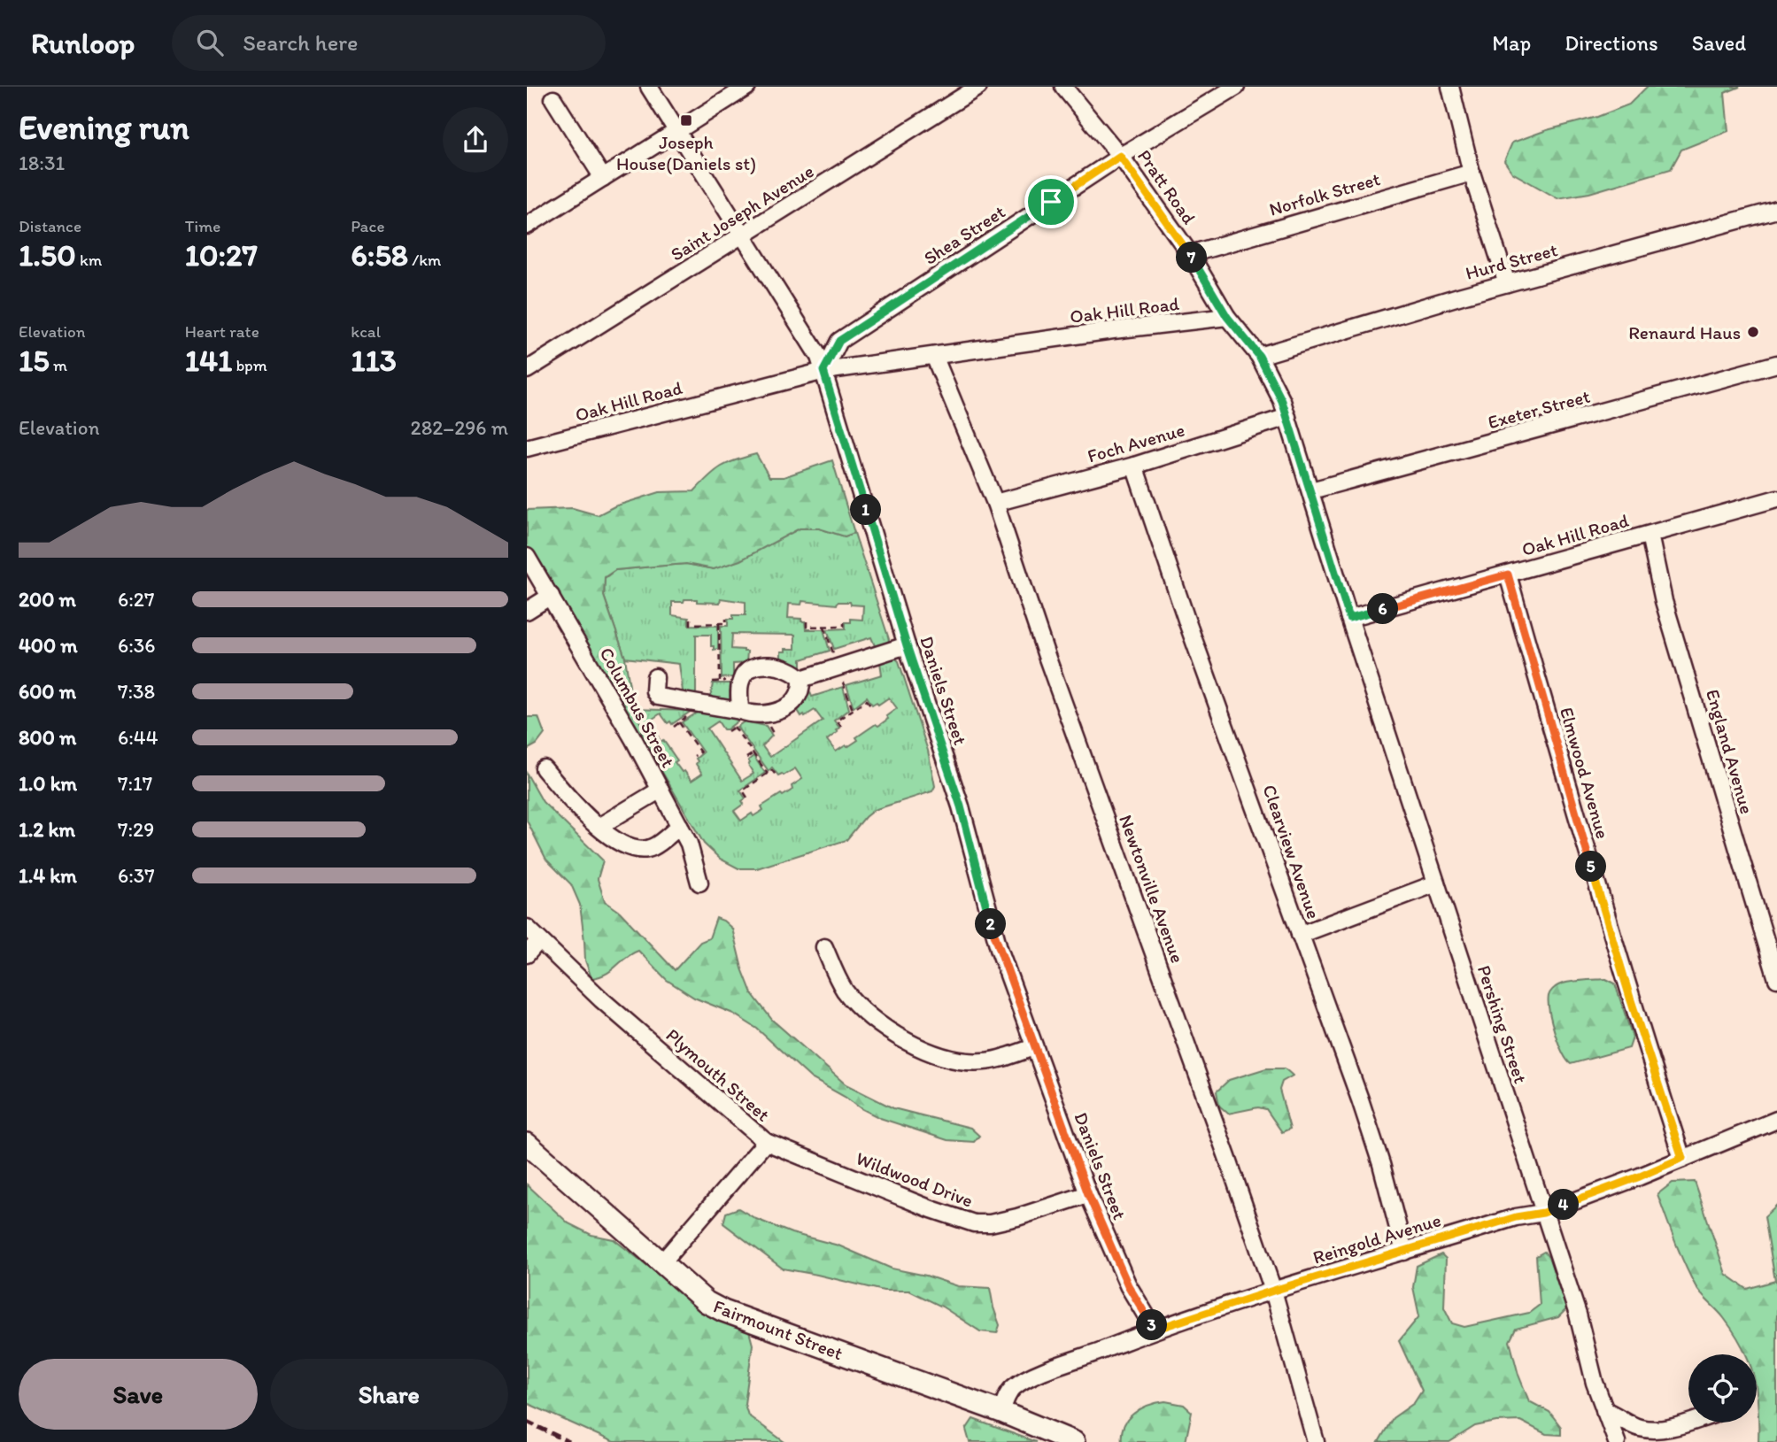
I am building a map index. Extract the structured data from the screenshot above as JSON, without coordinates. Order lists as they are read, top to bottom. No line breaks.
{"streets":{"main road":["Fairmount Street"],"street":["Pratt Road","Norfolk Street","Saint Joseph Avenue","Shea Street","Hurd Street","Oak Hill Road","Exeter Street","Foch Avenue","Daniels Street","Columbus Street","England Avenue","Elmwood Avenue","Clearview Avenue","Newtonville Avenue","Pershing Street","Plymouth Street","Wildwood Drive","Reingold Avenue"]},"crossings":[["Pratt Road","Norfolk Street"],["Pratt Road","Shea Street"],["Pratt Road","Oak Hill Road"],["Saint Joseph Avenue","Daniels Street"],["Shea Street","Oak Hill Road"],["Shea Street","Daniels Street"],["Oak Hill Road","Daniels Street"],["Oak Hill Road","England Avenue"],["Oak Hill Road","Elmwood Avenue"],["Oak Hill Road","Newtonville Avenue"],["Oak Hill Road","Pershing Street"],["Foch Avenue","Clearview Avenue"],["Foch Avenue","Newtonville Avenue"],["Daniels Street","Wildwood Drive"],["Daniels Street","Reingold Avenue"],["Elmwood Avenue","Reingold Avenue"],["Clearview Avenue","Reingold Avenue"],["Newtonville Avenue","Reingold Avenue"],["Pershing Street","Reingold Avenue"],["Plymouth Street","Wildwood Drive"],["Plymouth Street","Fairmount Street"],["Reingold Avenue","Fairmount Street"]],"places":{"transit":["Joseph House(Daniels st)"],"other":["Renaurd Haus"]},"page":{"header":"Runloop","search":"Search here","nav":["Map","Directions","Saved"],"heading":["Evening run","18:31"],"stats":[["Distance","1.50 km"],["Time","10:27"],["Pace","6:58 /km"],["Elevation","15 m"],["Heart rate","141 bpm"],["kcal","113"]],"pins":["7","1","6","5","2","4","3"],"chart":["Elevation","282–296 m"],"list":[{"name":"200 m","note":"6:27"},{"name":"400 m","note":"6:36"},{"name":"600 m","note":"7:38"},{"name":"800 m","note":"6:44"},{"name":"1.0 km","note":"7:17"},{"name":"1.2 km","note":"7:29"},{"name":"1.4 km","note":"6:37"}],"buttons":["Save","Share"]}}
